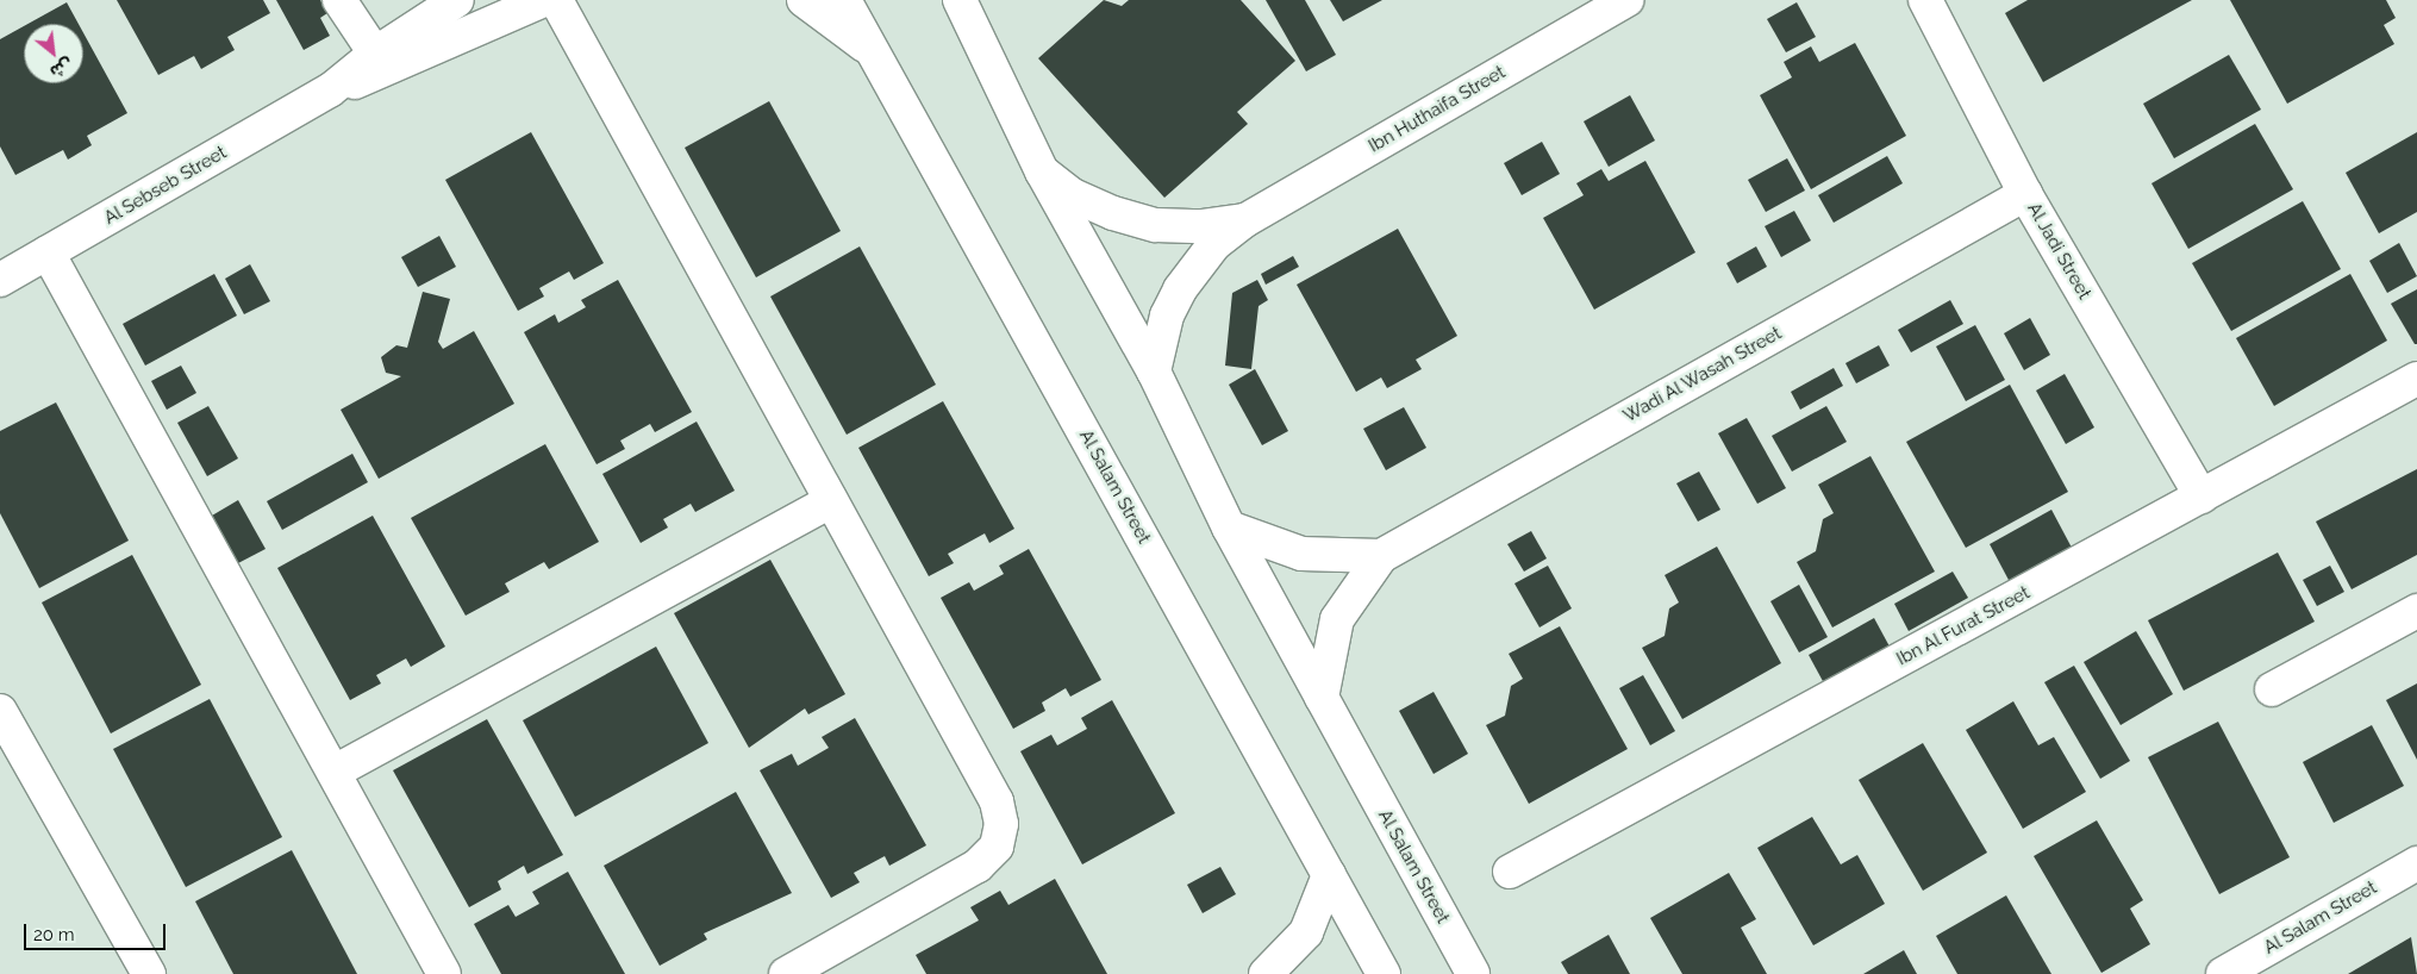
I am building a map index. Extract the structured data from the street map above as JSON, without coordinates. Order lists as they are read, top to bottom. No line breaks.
{"streets":{"street":["Ibn Huthaifa Street","Al Sebseb Street","Al Jadi Street","Wadi Al Wasah Street","Al Salam Street","Ibn Al Furat Street"]},"crossings":[["Ibn Huthaifa Street","Al Salam Street"],["Al Jadi Street","Wadi Al Wasah Street"],["Al Jadi Street","Ibn Al Furat Street"],["Wadi Al Wasah Street","Al Salam Street"]],"scale_bar":"20 m","north":"bottom right"}
